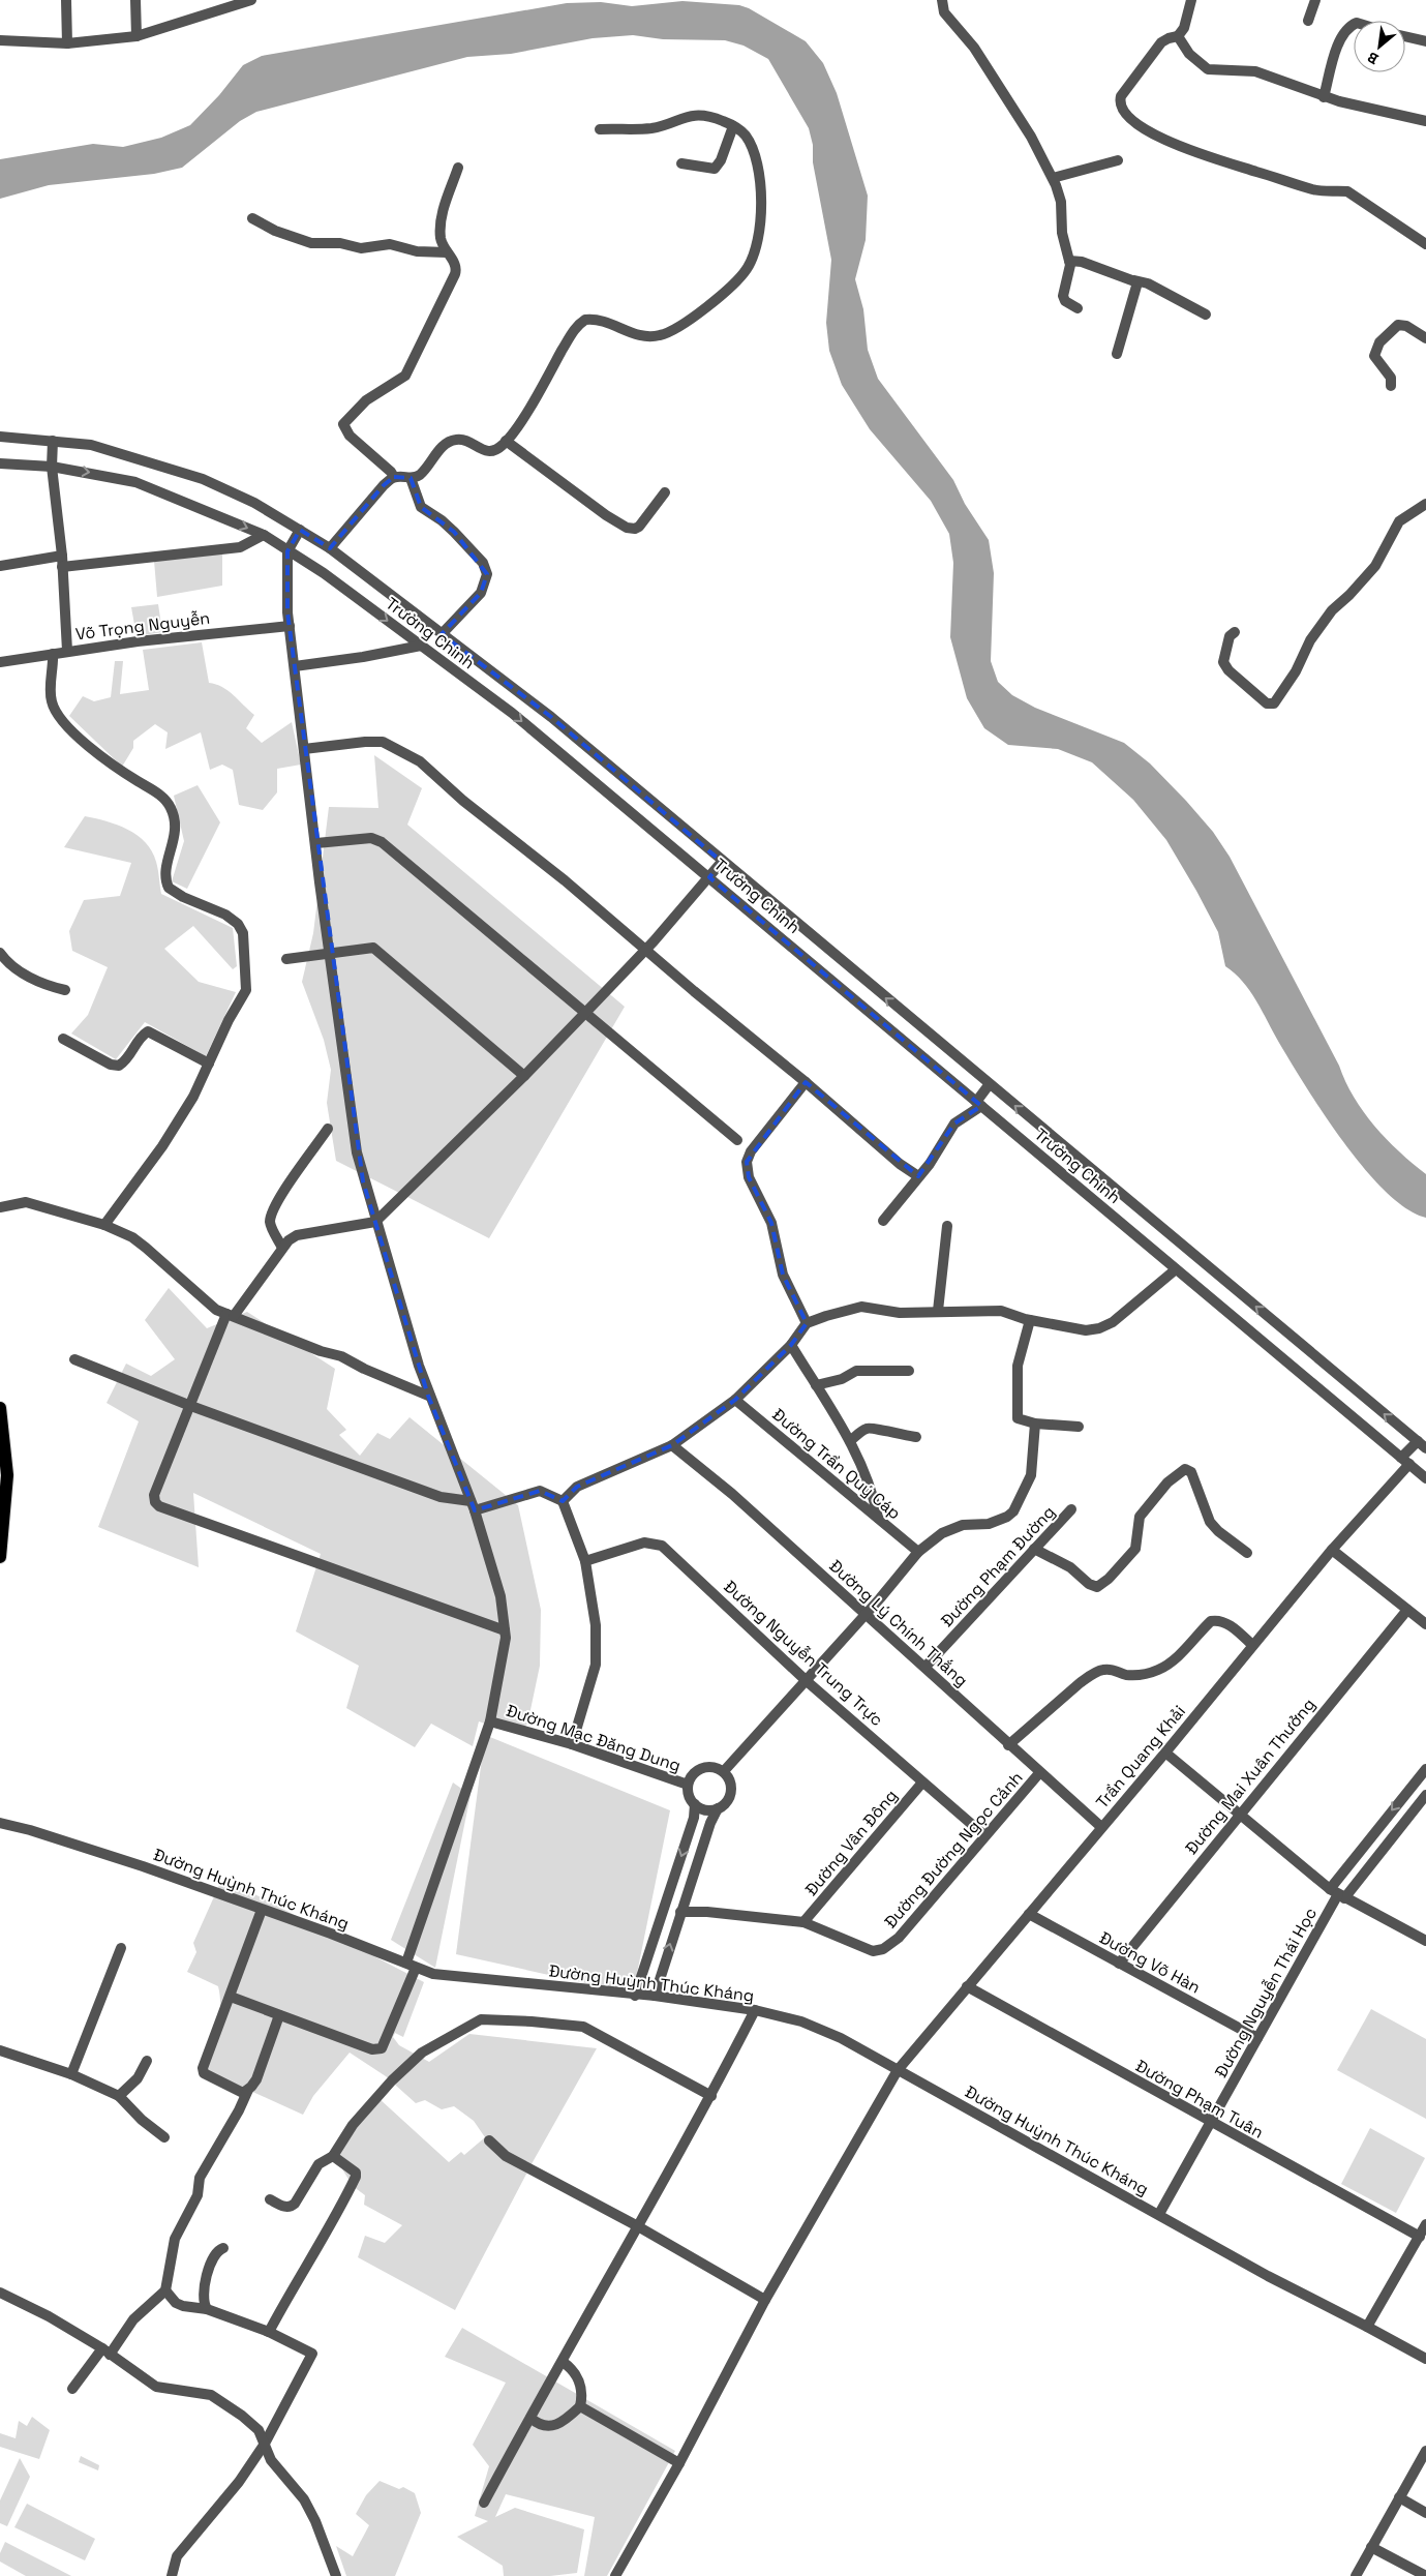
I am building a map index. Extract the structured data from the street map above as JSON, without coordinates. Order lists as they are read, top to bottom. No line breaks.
{"streets":{"street":["Võ Trọng Nguyễn","Trường Chinh","Đường Trần Quý Cáp","Đường Phạm Đường","Đường Lý Chính Thắng","Đường Nguyễn Trung Trực","Đường Mạc Đăng Dung","Trần Quang Khải","Đường Mai Xuân Thưởng","Đường Vân Đông","Đường Đường Ngọc Cảnh","Đường Huỳnh Thúc Kháng","Đường Võ Hàn","Đường Nguyễn Thái Học","Đường Phạm Tuân"]},"crossings":[["Trường Chinh","Trần Quang Khải"],["Đường Phạm Đường","Đường Lý Chính Thắng"],["Đường Lý Chính Thắng","Trần Quang Khải"],["Đường Lý Chính Thắng","Đường Đường Ngọc Cảnh"],["Đường Nguyễn Trung Trực","Đường Vân Đông"],["Đường Nguyễn Trung Trực","Đường Đường Ngọc Cảnh"],["Trần Quang Khải","Đường Huỳnh Thúc Kháng"],["Trần Quang Khải","Đường Võ Hàn"],["Trần Quang Khải","Đường Phạm Tuân"],["Đường Mai Xuân Thưởng","Đường Võ Hàn"],["Đường Vân Đông","Đường Đường Ngọc Cảnh"],["Đường Huỳnh Thúc Kháng","Đường Nguyễn Thái Học"],["Đường Võ Hàn","Đường Nguyễn Thái Học"],["Đường Nguyễn Thái Học","Đường Phạm Tuân"]],"north":"bottom left"}
